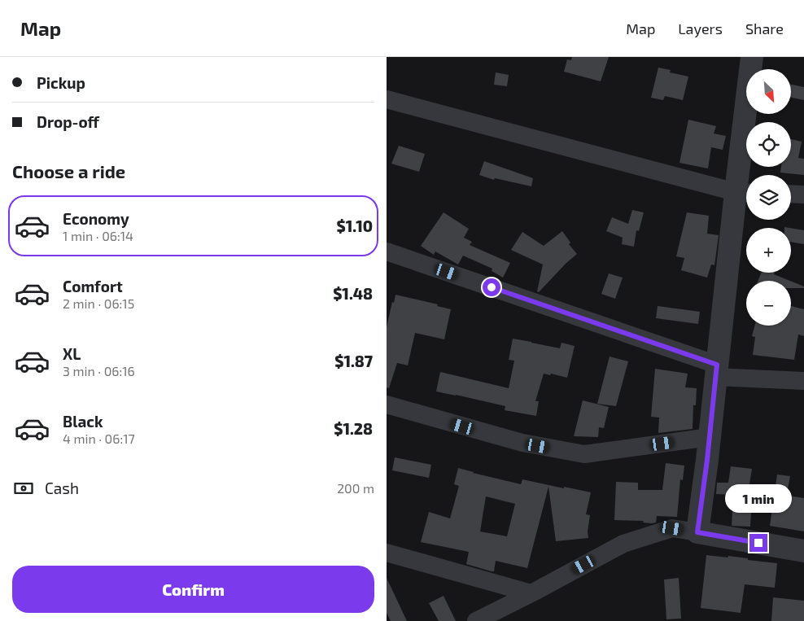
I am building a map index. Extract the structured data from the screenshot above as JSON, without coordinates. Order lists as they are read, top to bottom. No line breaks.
{"north":"bottom right","page":{"header":"Map","nav":["Map","Layers","Share"],"banner":["Pickup","Drop-off"],"map_buttons":["+","−"],"heading":"Choose a ride","list":[{"name":"Economy","note":"1 min · 06:14","value":"$1.10"},{"name":"Comfort","note":"2 min · 06:15","value":"$1.48"},{"name":"XL","note":"3 min · 06:16","value":"$1.87"},{"name":"Black","note":"4 min · 06:17","value":"$1.28"}],"pay":["Cash","200 m"],"bubble":"1 min","buttons":"Confirm"}}
